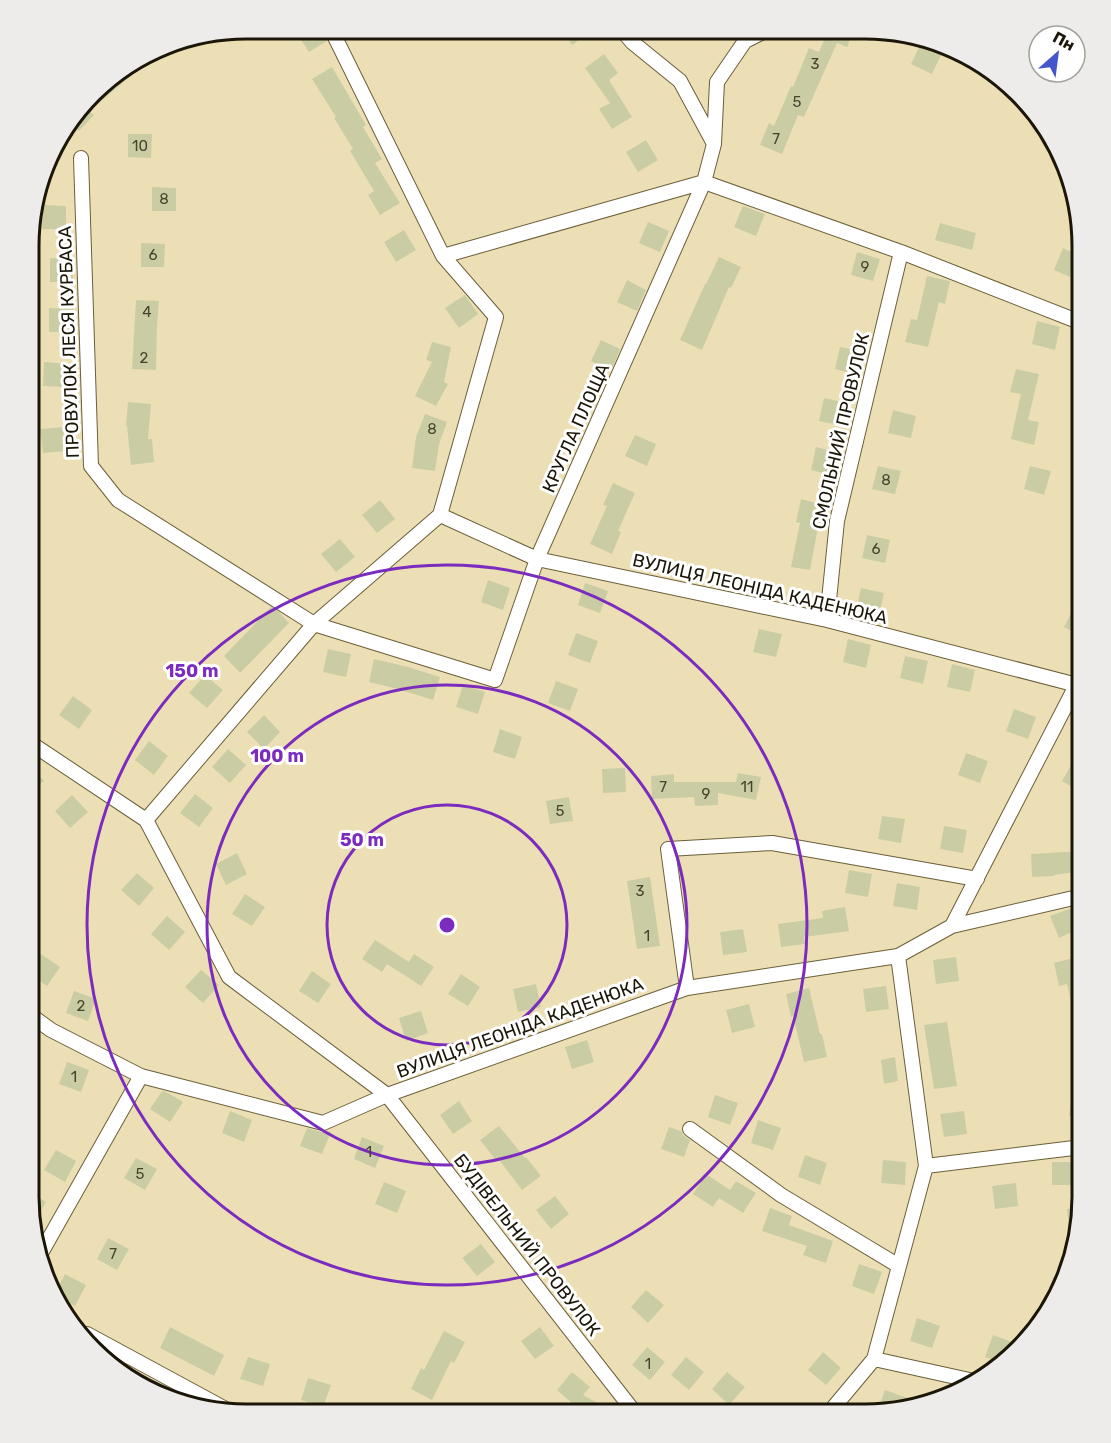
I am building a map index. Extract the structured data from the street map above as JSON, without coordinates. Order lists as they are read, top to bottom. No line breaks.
{"streets":{"street":["ПРОВУЛОК ЛЕСЯ КУРБАСА","КРУГЛА ПЛОЩА","СМОЛЬНИЙ ПРОВУЛОК","ВУЛИЦЯ ЛЕОНІДА КАДЕНЮКА","БУДІВЕЛЬНИЙ ПРОВУЛОК"]},"crossings":[["ПРОВУЛОК ЛЕСЯ КУРБАСА","КРУГЛА ПЛОЩА"],["КРУГЛА ПЛОЩА","ВУЛИЦЯ ЛЕОНІДА КАДЕНЮКА"],["СМОЛЬНИЙ ПРОВУЛОК","ВУЛИЦЯ ЛЕОНІДА КАДЕНЮКА"],["ВУЛИЦЯ ЛЕОНІДА КАДЕНЮКА","БУДІВЕЛЬНИЙ ПРОВУЛОК"]],"house_numbers":["3","5","7","10","8","6","9","4","2","8","8","6","7","11","9","5","3","1","2","1","1","5","7","1"],"north":"top right","rings":["150 m","100 m","50 m"]}
